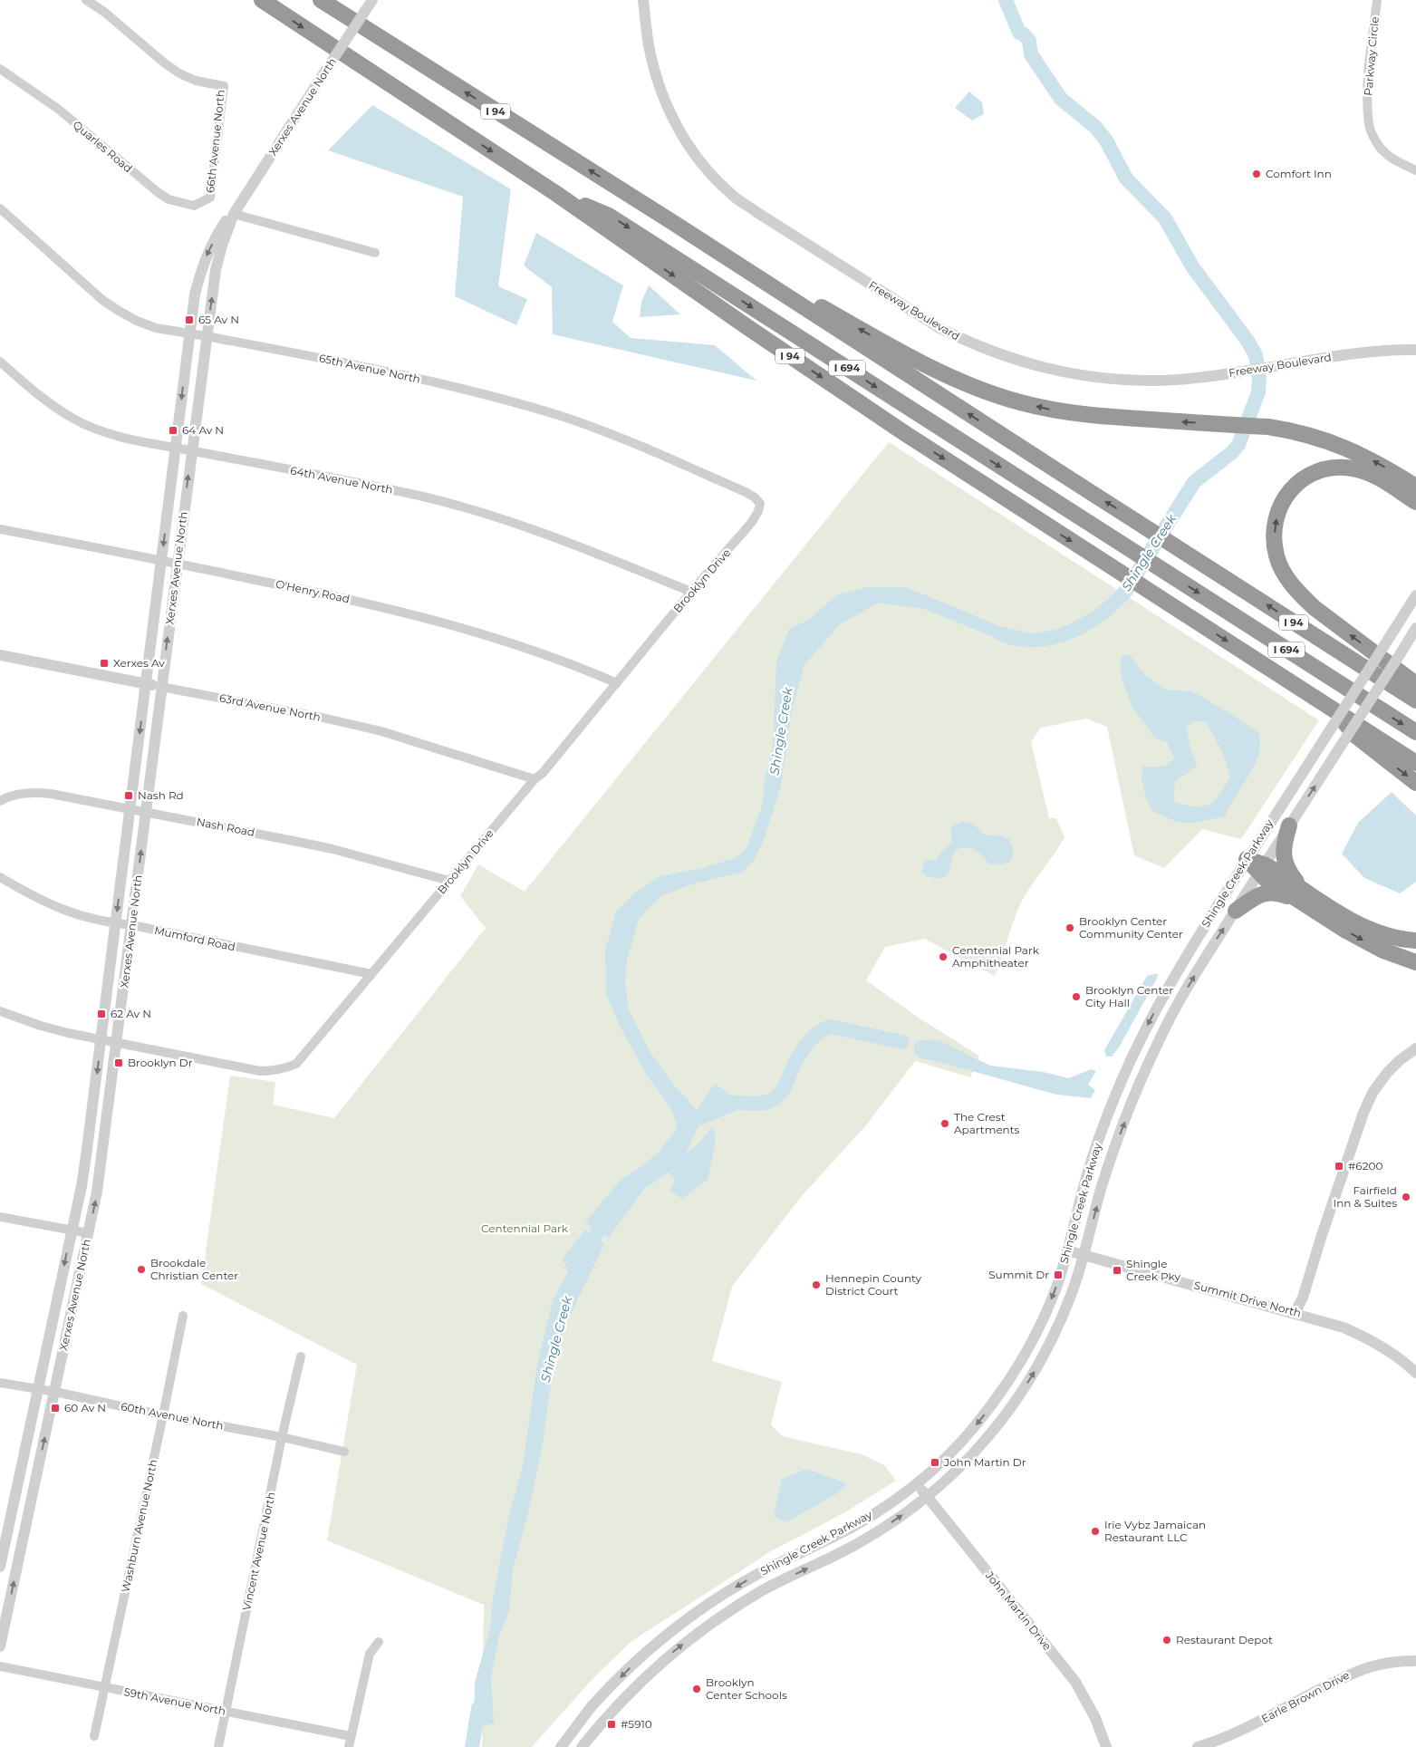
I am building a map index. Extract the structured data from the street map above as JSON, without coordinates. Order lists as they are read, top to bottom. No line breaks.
{"streets":{"highway":["I 94","I 694"],"street":["Parkway Circle","Xerxes Avenue North","66th Avenue North","Quarles Road","Freeway Boulevard","65th Avenue North","64th Avenue North","Brooklyn Drive","O'Henry Road","63rd Avenue North","Nash Road","Shingle Creek Parkway","Mumford Road","Summit Drive North","60th Avenue North","Washburn Avenue North","Vincent Avenue North","John Martin Drive","Earle Brown Drive","59th Avenue North"]},"crossings":[["Xerxes Avenue North","65th Avenue North"],["Xerxes Avenue North","64th Avenue North"],["Xerxes Avenue North","Brooklyn Drive"],["Xerxes Avenue North","O'Henry Road"],["Xerxes Avenue North","63rd Avenue North"],["Xerxes Avenue North","Nash Road"],["Xerxes Avenue North","Mumford Road"],["Xerxes Avenue North","60th Avenue North"],["I 94","I 694"],["66th Avenue North","Quarles Road"],["65th Avenue North","Brooklyn Drive"],["64th Avenue North","Brooklyn Drive"],["Brooklyn Drive","O'Henry Road"],["Brooklyn Drive","63rd Avenue North"],["Brooklyn Drive","Nash Road"],["Brooklyn Drive","Mumford Road"],["Shingle Creek Parkway","Summit Drive North"],["Shingle Creek Parkway","John Martin Drive"],["60th Avenue North","Washburn Avenue North"],["60th Avenue North","Vincent Avenue North"],["Washburn Avenue North","59th Avenue North"],["Vincent Avenue North","59th Avenue North"]],"water":["Shingle Creek"],"parks":["Centennial Park"],"places":{"other":["Comfort Inn","Brooklyn Center Community Center","Centennial Park Amphitheater","Brooklyn Center City Hall","The Crest Apartments","Fairfield Inn & Suites","Brookdale Christian Center","Hennepin County District Court","Irie Vybz Jamaican Restaurant LLC","Restaurant Depot","Brooklyn Center Schools"],"transit":["65 Av N","64 Av N","Xerxes Av","Nash Rd","62 Av N","Brooklyn Dr","#6200","Shingle Creek Pky","Summit Dr","60 Av N","John Martin Dr","#5910"]}}
